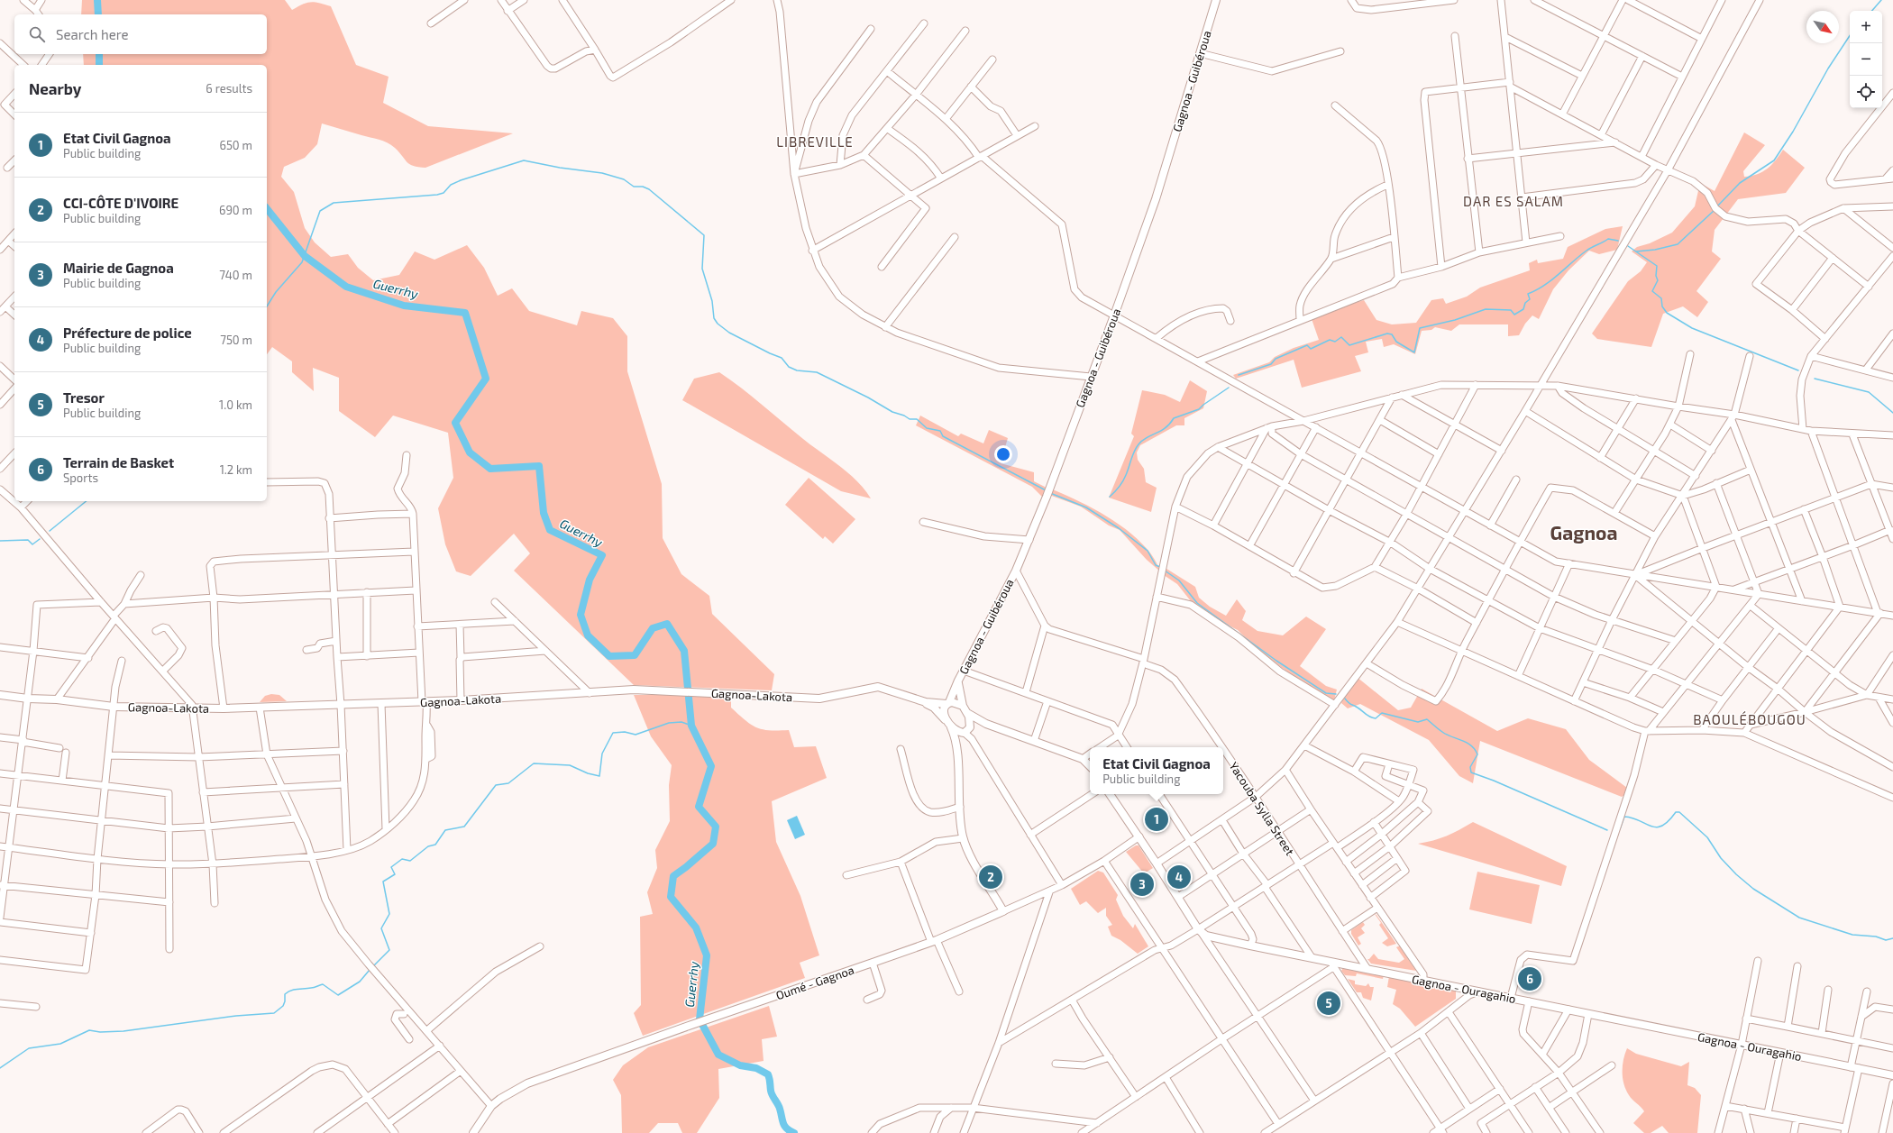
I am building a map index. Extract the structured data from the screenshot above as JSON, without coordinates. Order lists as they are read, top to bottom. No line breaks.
{"streets":{"main road":["Gagnoa - Guibéroua","Gagnoa-Lakota","Oumé - Gagnoa","Gagnoa - Ouragahio"],"street":["Yacouba Sylla Street"]},"crossings":[["Gagnoa - Guibéroua","Gagnoa-Lakota"],["Yacouba Sylla Street","Gagnoa - Ouragahio"]],"districts":["LIBREVILLE","DAR ES SALAM","Gagnoa","BAOULÉBOUGOU"],"water":["Guerrhy"],"north":"bottom right","page":{"map_buttons":["+","−"],"search":"Search here","heading":["Nearby","6 results"],"list":[{"mark":"1","name":"Etat Civil Gagnoa","note":"Public building","value":"650 m"},{"mark":"2","name":"CCI-CÔTE D'IVOIRE","note":"Public building","value":"690 m"},{"mark":"3","name":"Mairie de Gagnoa","note":"Public building","value":"740 m"},{"mark":"4","name":"Préfecture de police","note":"Public building","value":"750 m"},{"mark":"5","name":"Tresor","note":"Public building","value":"1.0 km"},{"mark":"6","name":"Terrain de Basket","note":"Sports","value":"1.2 km"}],"popup":["Etat Civil Gagnoa","Public building"],"pins":["1","2","4","3","6","5"]}}
